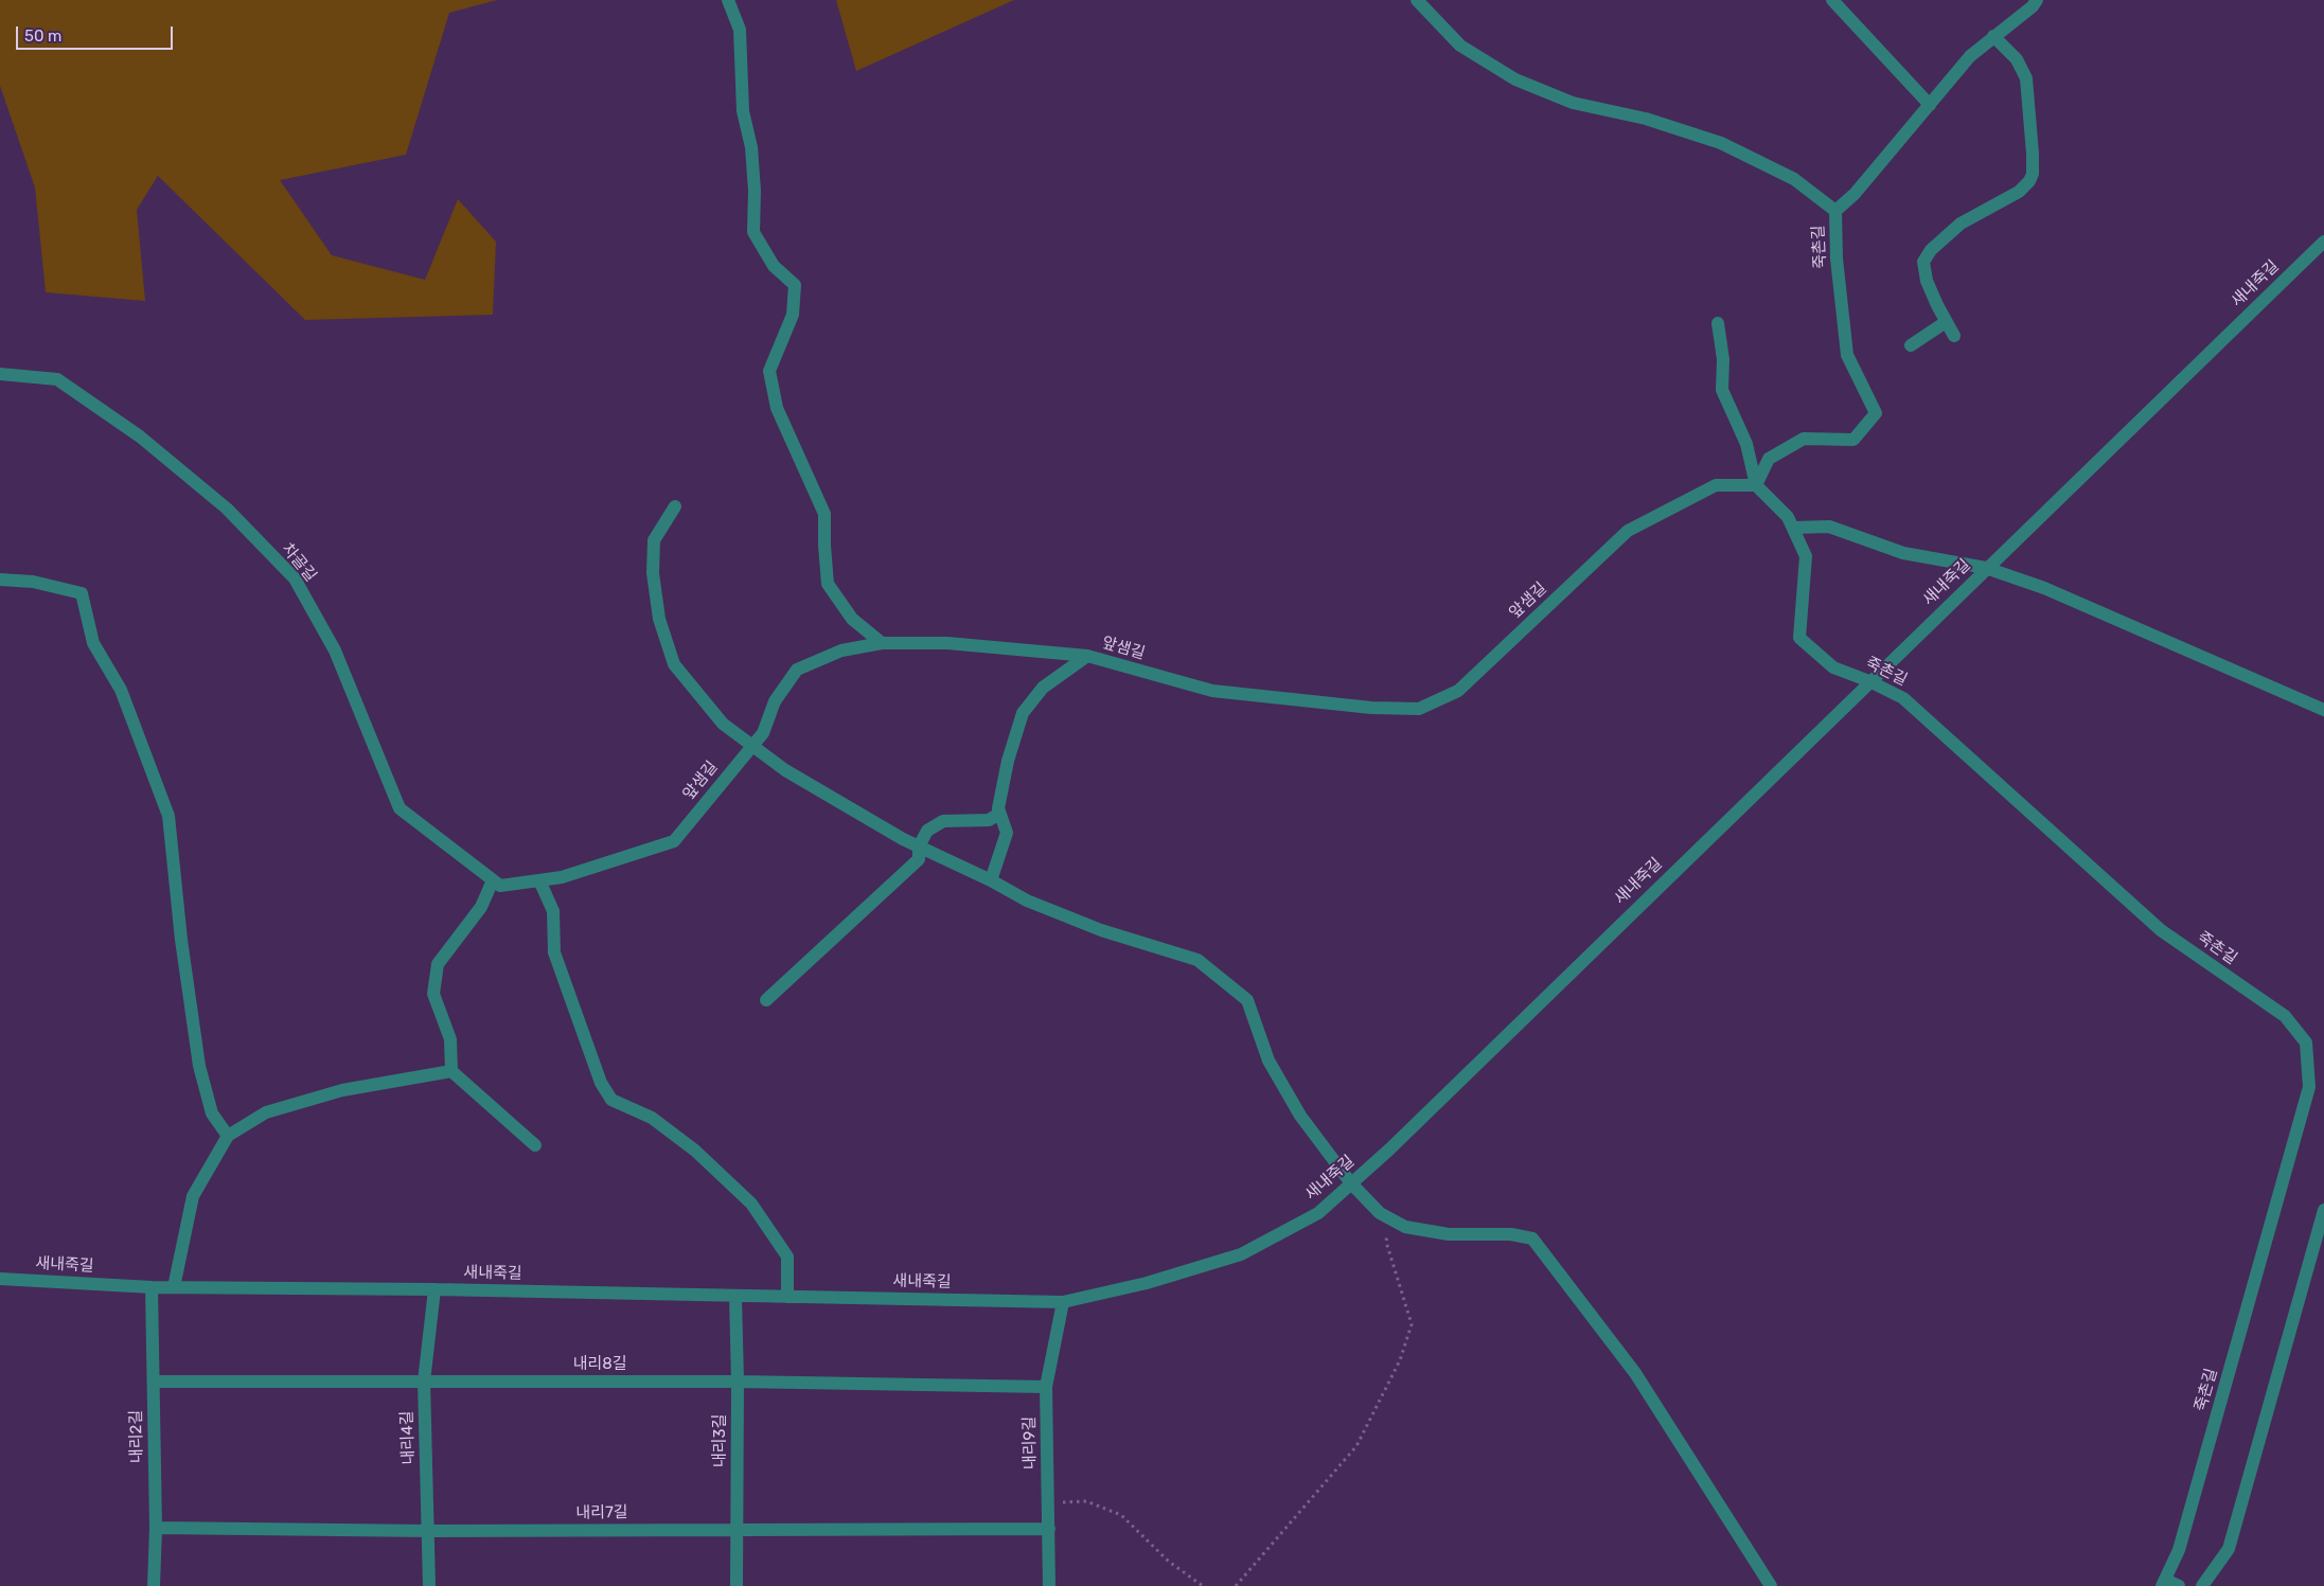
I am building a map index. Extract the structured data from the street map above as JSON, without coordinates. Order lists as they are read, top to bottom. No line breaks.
{"streets":{"street":["죽촌길","새내죽길","차골길","앞샘길","내리8길","내리2길","내리4길","내리3길","내리9길","내리7길"]},"crossings":[["죽촌길","새내죽길"],["죽촌길","앞샘길"],["새내죽길","내리2길"],["새내죽길","내리4길"],["새내죽길","내리3길"],["새내죽길","내리9길"],["차골길","앞샘길"],["내리8길","내리2길"],["내리8길","내리4길"],["내리8길","내리3길"],["내리8길","내리9길"],["내리2길","내리7길"],["내리4길","내리7길"],["내리3길","내리7길"],["내리9길","내리7길"]],"scale_bar":"50 m"}
